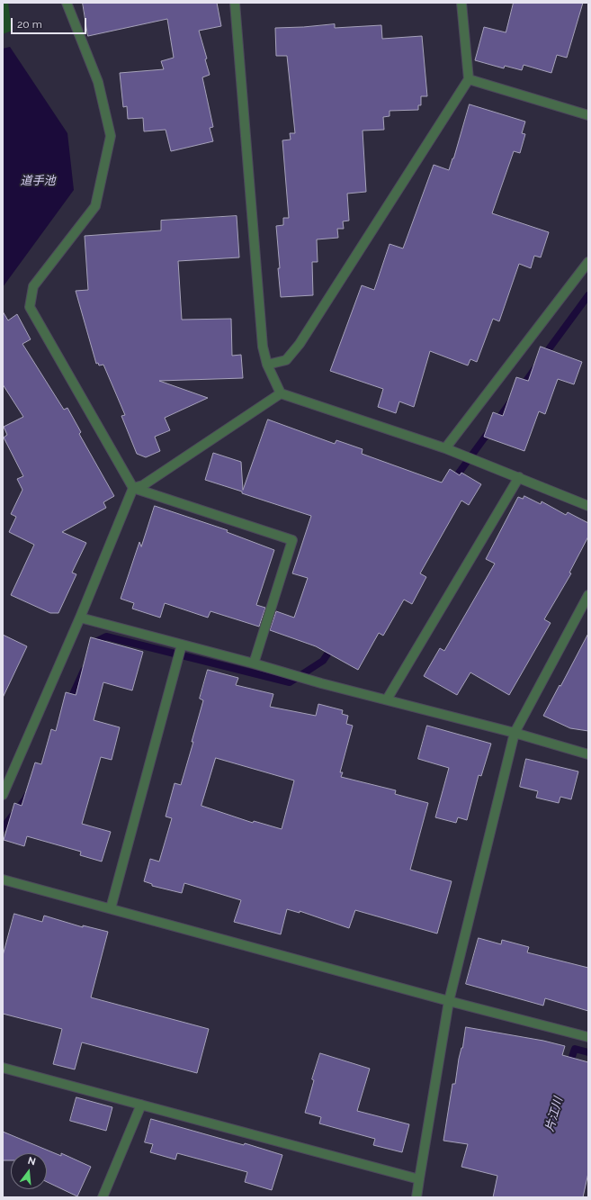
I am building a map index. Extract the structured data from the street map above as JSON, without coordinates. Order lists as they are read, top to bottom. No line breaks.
{"water":["道手池","片江川"],"scale_bar":"20 m","north":"top"}
